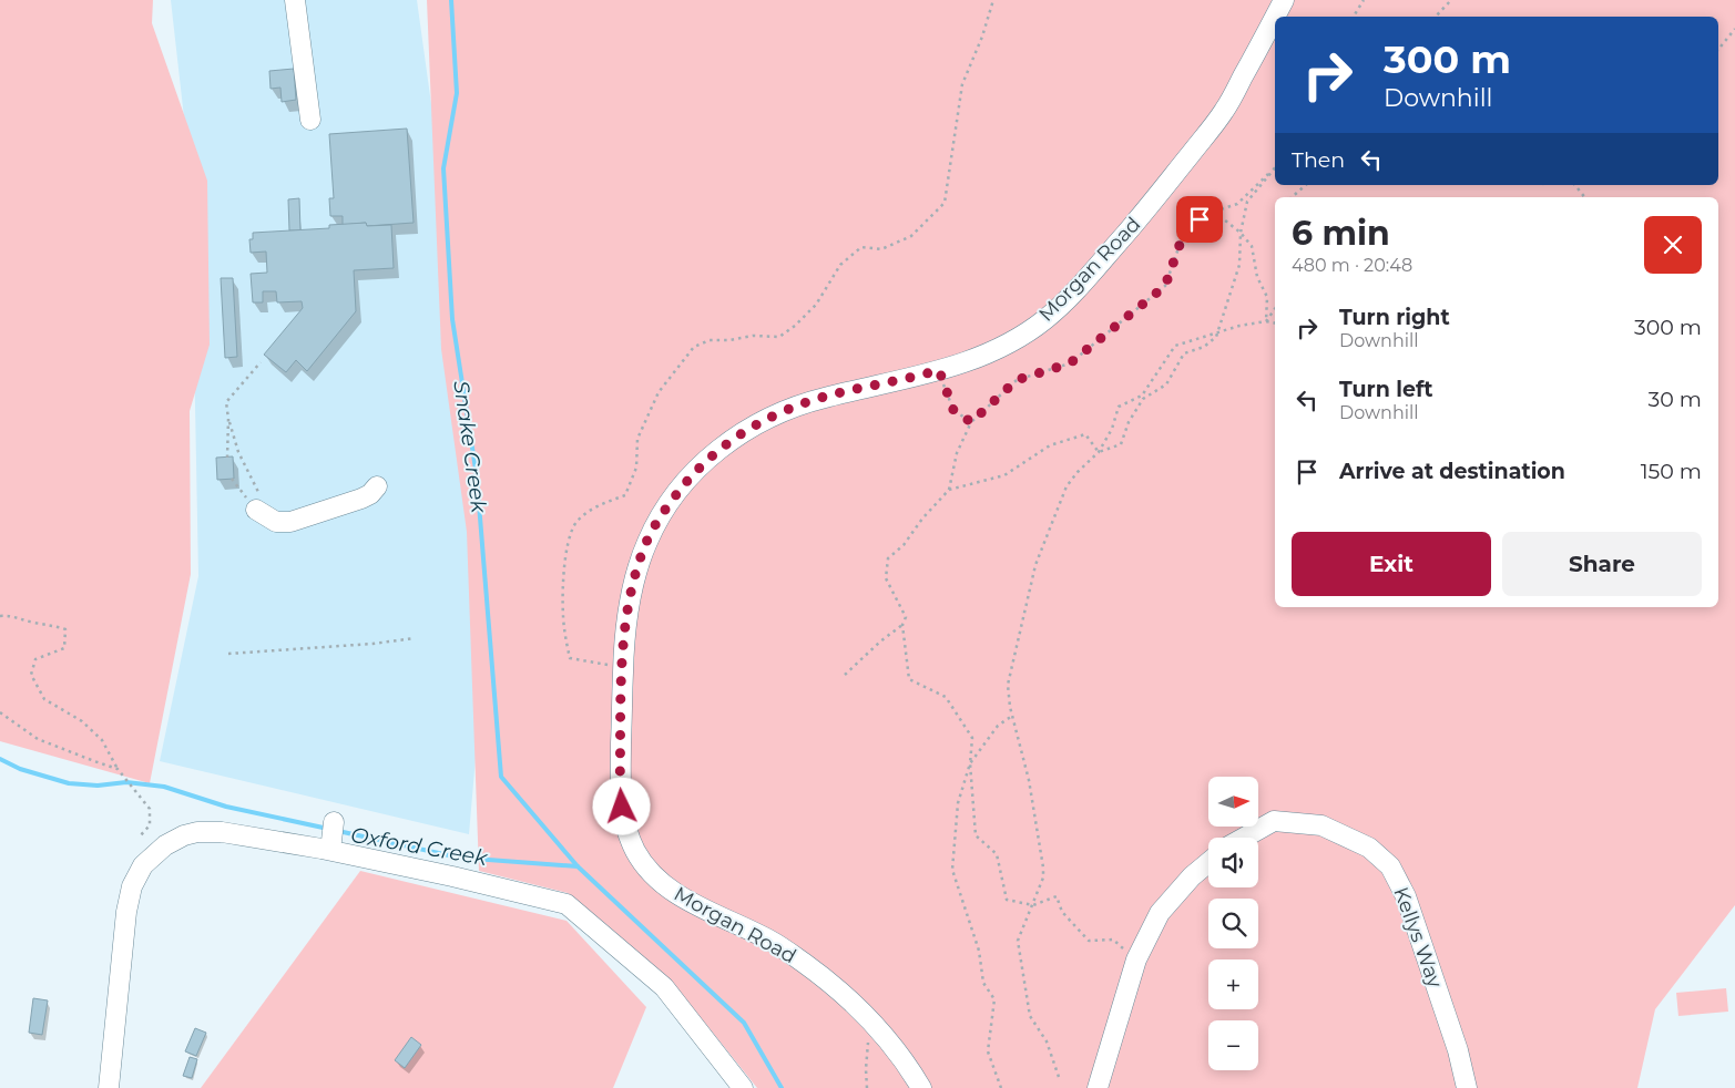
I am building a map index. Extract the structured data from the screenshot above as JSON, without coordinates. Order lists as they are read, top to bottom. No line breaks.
{"streets":{"street":["Morgan Road","Kellys Way"]},"water":["Snake Creek","Oxford Creek"],"north":"right","page":{"turn":["300 m","Downhill"],"then":"Then","heading":["6 min","480 m · 20:48"],"list":[{"name":"Turn right","note":"Downhill","value":"300 m"},{"name":"Turn left","note":"Downhill","value":"30 m"},{"name":"Arrive at destination","value":"150 m"}],"buttons":["Exit","Share"],"map_buttons":["+","−"]}}
